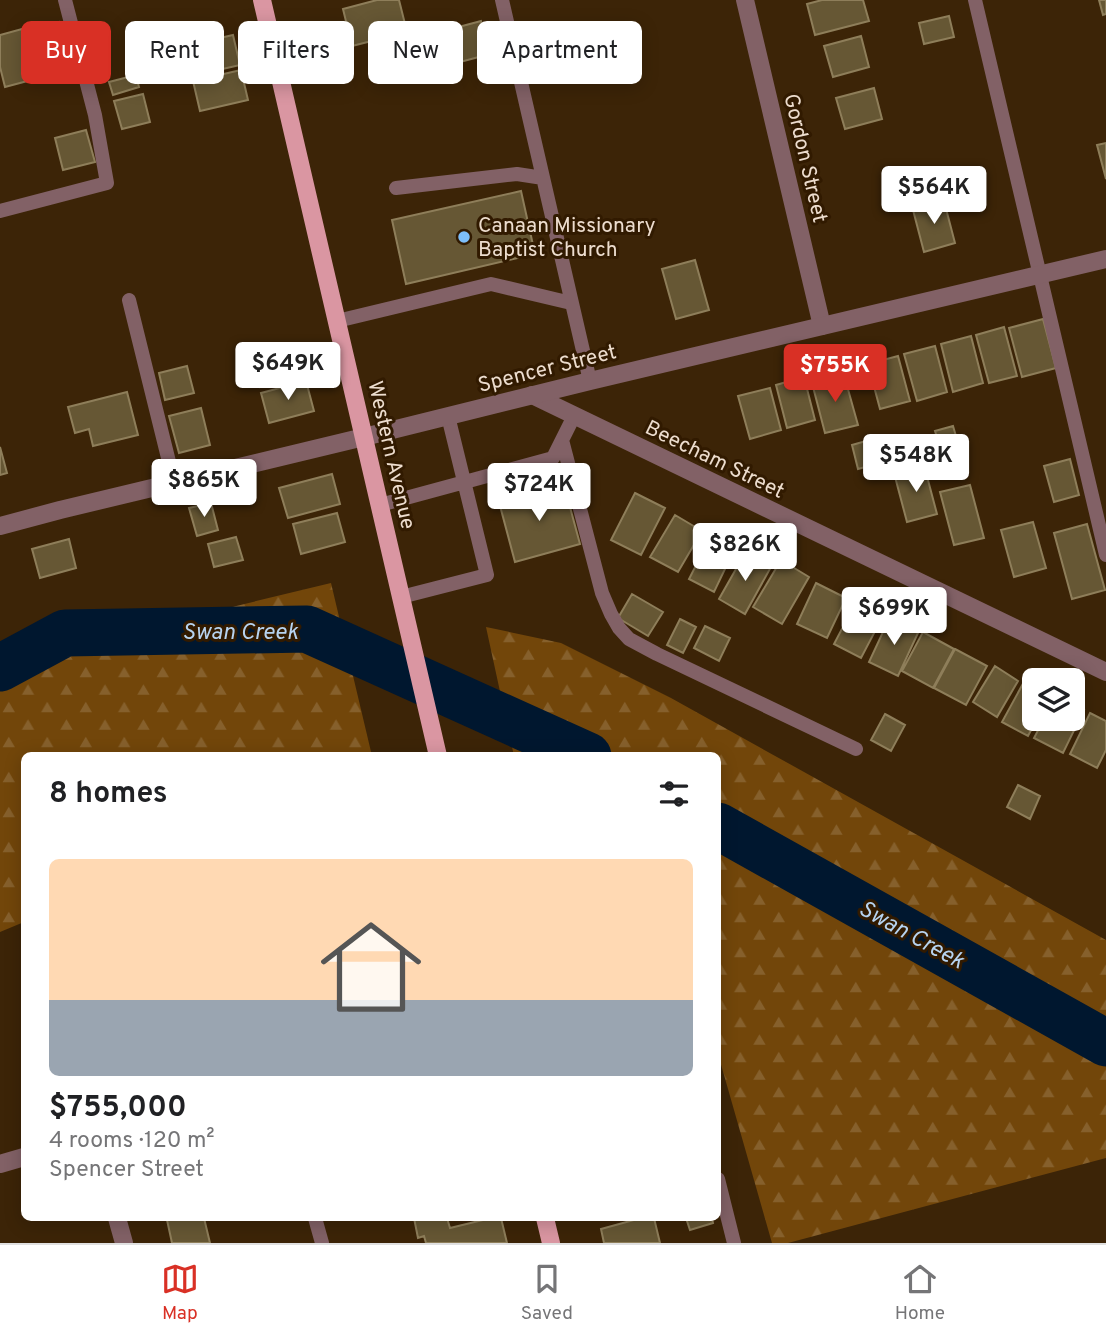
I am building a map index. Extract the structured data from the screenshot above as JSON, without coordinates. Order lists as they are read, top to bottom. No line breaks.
{"streets":{"main road":["Western Avenue"],"street":["Gordon Street","Spencer Street","Beecham Street"]},"crossings":[["Gordon Street","Spencer Street"],["Spencer Street","Western Avenue"],["Spencer Street","Beecham Street"]],"water":["Swan Creek"],"places":["Canaan Missionary Baptist Church"],"page":{"chip":["Buy","Rent","Filters","New","Apartment"],"price":["$564K","$649K","$755K","$548K","$865K","$724K","$826K","$699K"],"heading":"8 homes","list":[{"name":"$755,000","note":"4 rooms · 120 m² · Spencer Street"}],"tabs":["Map","Saved","Home"]}}
